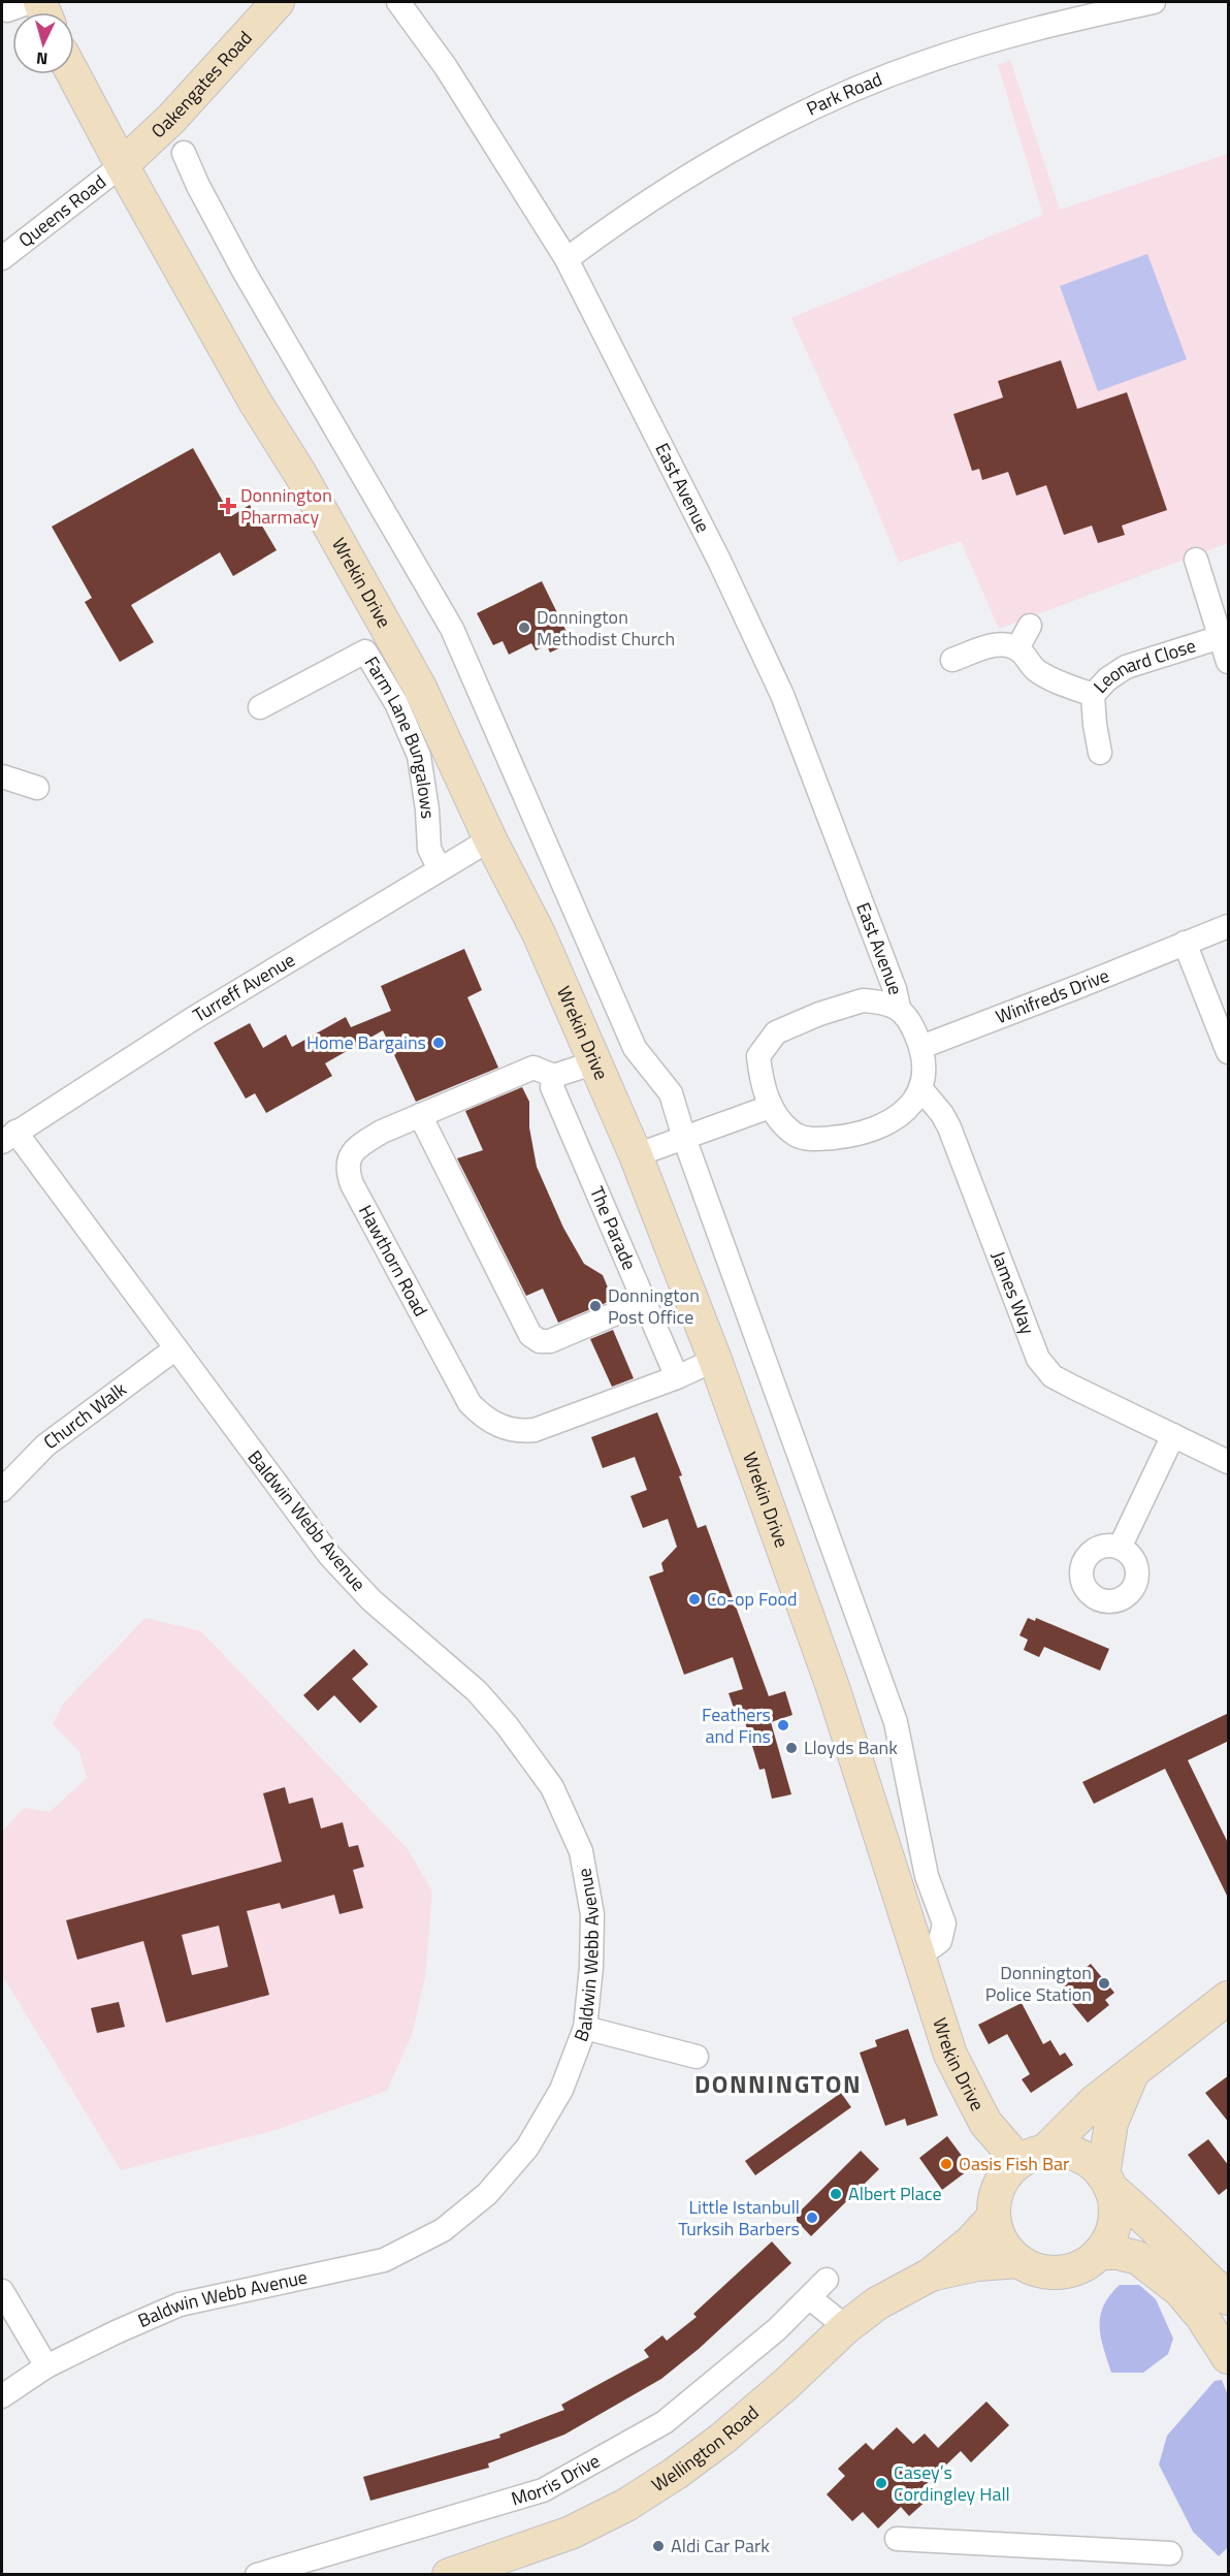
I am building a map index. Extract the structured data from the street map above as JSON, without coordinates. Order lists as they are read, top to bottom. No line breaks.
{"streets":{"street":["Oakengates Road","Park Road","Queens Road","East Avenue","Wrekin Drive","Leonard Close","Farm Lane Bungalows","Turreff Avenue","Winifreds Drive","The Parade","Hawthorn Road","James Way","Church Walk","Baldwin Webb Avenue","Wellington Road","Morris Drive"]},"crossings":[["Oakengates Road","Queens Road"],["Oakengates Road","Wrekin Drive"],["Park Road","East Avenue"],["Queens Road","Wrekin Drive"],["East Avenue","Winifreds Drive"],["East Avenue","James Way"],["Wrekin Drive","Turreff Avenue"],["Wrekin Drive","Hawthorn Road"],["Wrekin Drive","Wellington Road"],["Farm Lane Bungalows","Turreff Avenue"],["Turreff Avenue","Baldwin Webb Avenue"],["Winifreds Drive","James Way"],["The Parade","Hawthorn Road"],["Church Walk","Baldwin Webb Avenue"]],"districts":["DONNINGTON"],"places":{"health":["Donnington Pharmacy"],"other":["Donnington Methodist Church","Home Bargains","Donnington Post Office","Co-op Food","Feathers and Fins","Lloyds Bank","Donnington Police Station","Oasis Fish Bar","Albert Place","Little Istanbull Turksih Barbers","Casey’s Cordingley Hall","Aldi Car Park"]},"north":"bottom"}
